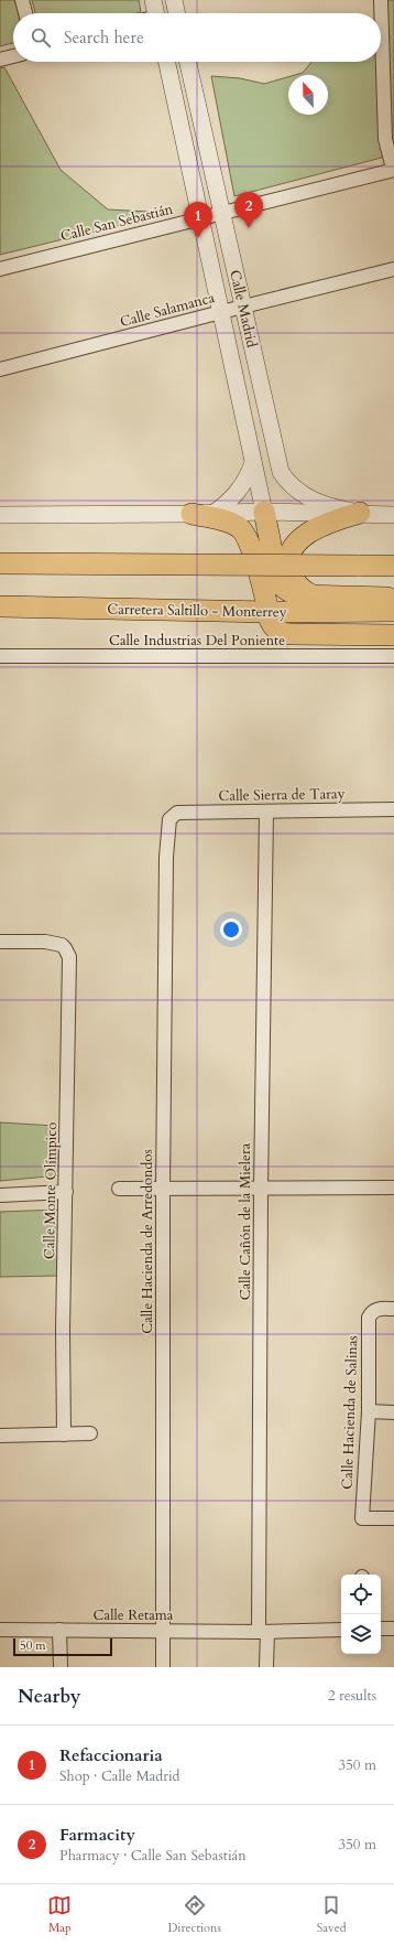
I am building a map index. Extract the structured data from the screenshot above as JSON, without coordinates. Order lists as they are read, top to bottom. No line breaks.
{"streets":{"main road":["Carretera Saltillo - Monterrey"],"street":["Calle San Sebastián","Calle Madrid","Calle Salamanca","Calle Industrias Del Poniente","Calle Sierra de Taray","Calle Monte Olímpico","Calle Cañón de la Mielera","Calle Hacienda de Arredondos","Calle Hacienda de Salinas","Calle Retama"]},"crossings":[["Calle San Sebastián","Calle Madrid"],["Calle Madrid","Calle Salamanca"],["Calle Sierra de Taray","Calle Cañón de la Mielera"],["Calle Sierra de Taray","Calle Hacienda de Arredondos"],["Calle Cañón de la Mielera","Calle Retama"],["Calle Hacienda de Arredondos","Calle Retama"]],"scale_bar":"50 m","north":"top","page":{"search":"Search here","pins":["2","1"],"scale":"50 m","heading":["Nearby","2 results"],"list":[{"mark":"1","name":"Refaccionaria","note":"Shop · Calle Madrid","value":"350 m"},{"mark":"2","name":"Farmacity","note":"Pharmacy · Calle San Sebastián","value":"350 m"}],"nav":["Map","Directions","Saved"]}}
